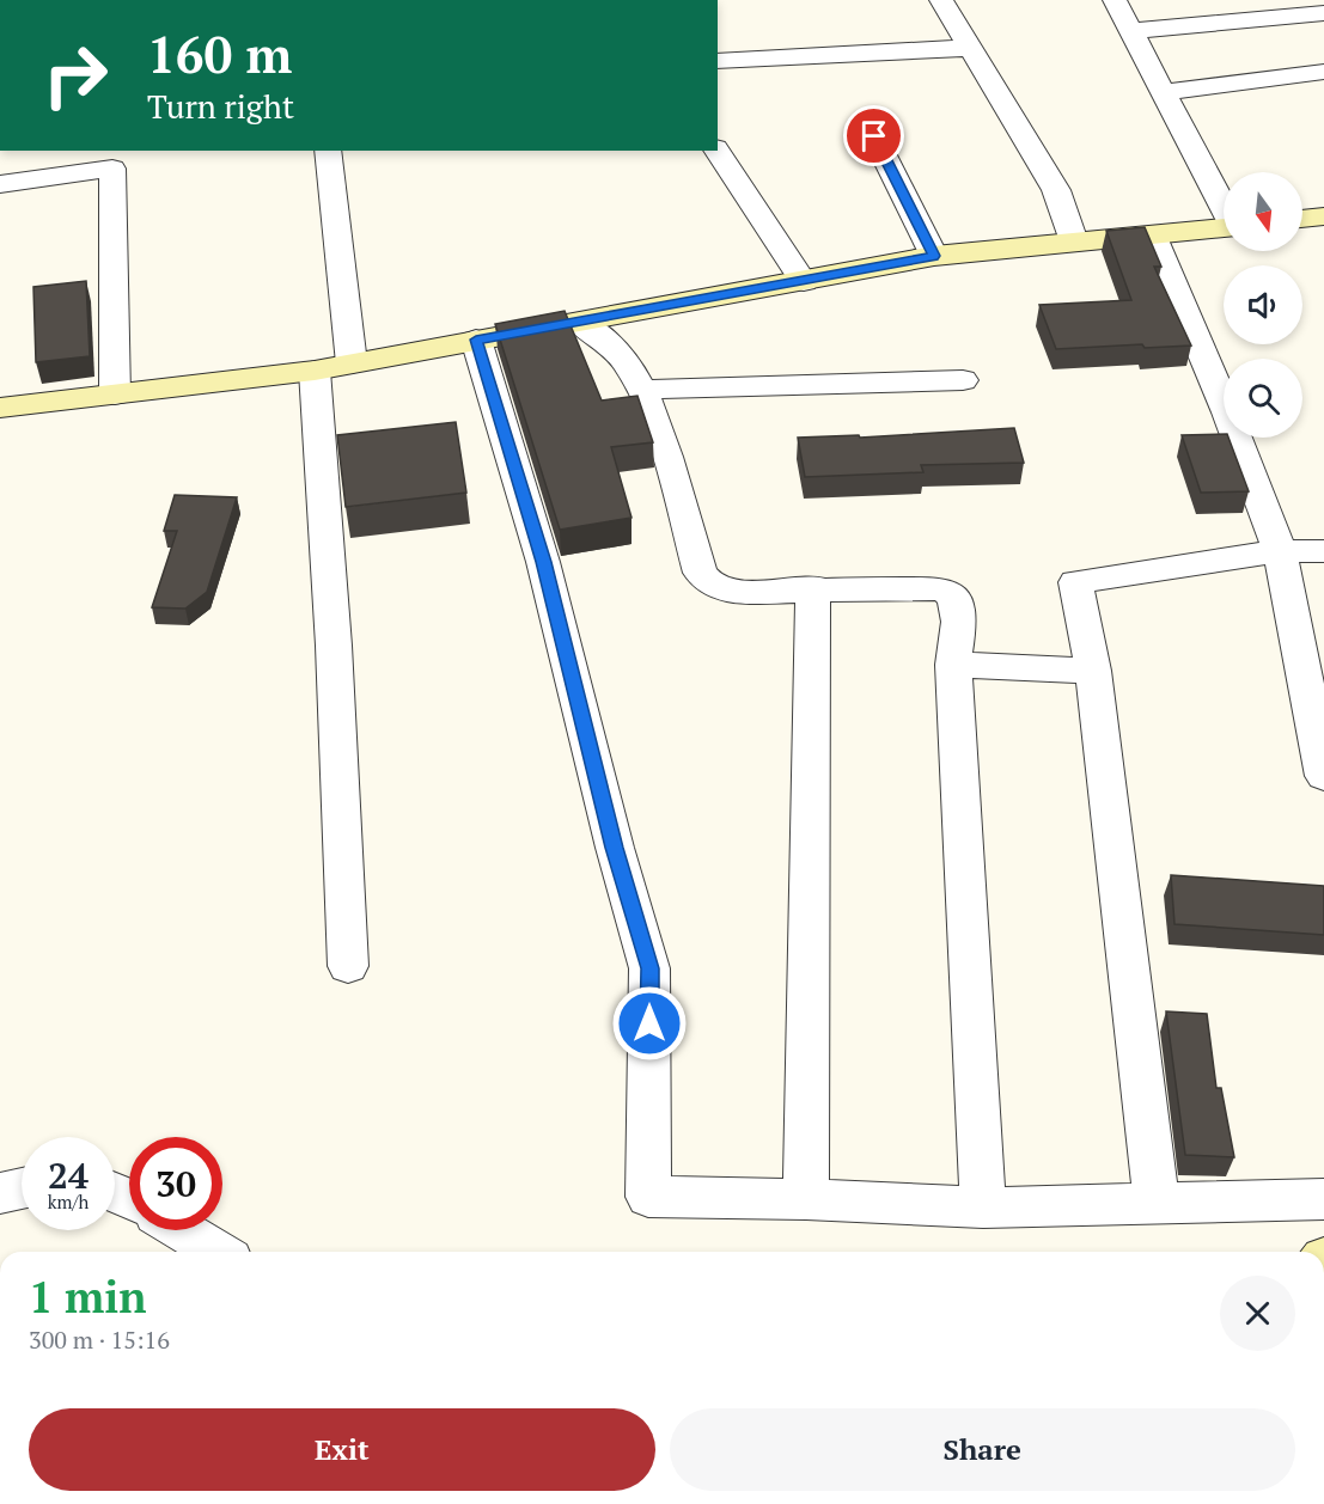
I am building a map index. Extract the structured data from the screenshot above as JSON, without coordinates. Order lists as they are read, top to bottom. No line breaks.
{"north":"bottom","page":{"turn":["160 m","Turn right"],"speed":"24 km/h","limit":"30","heading":["1 min","300 m · 15:16"],"buttons":["Exit","Share"]}}
